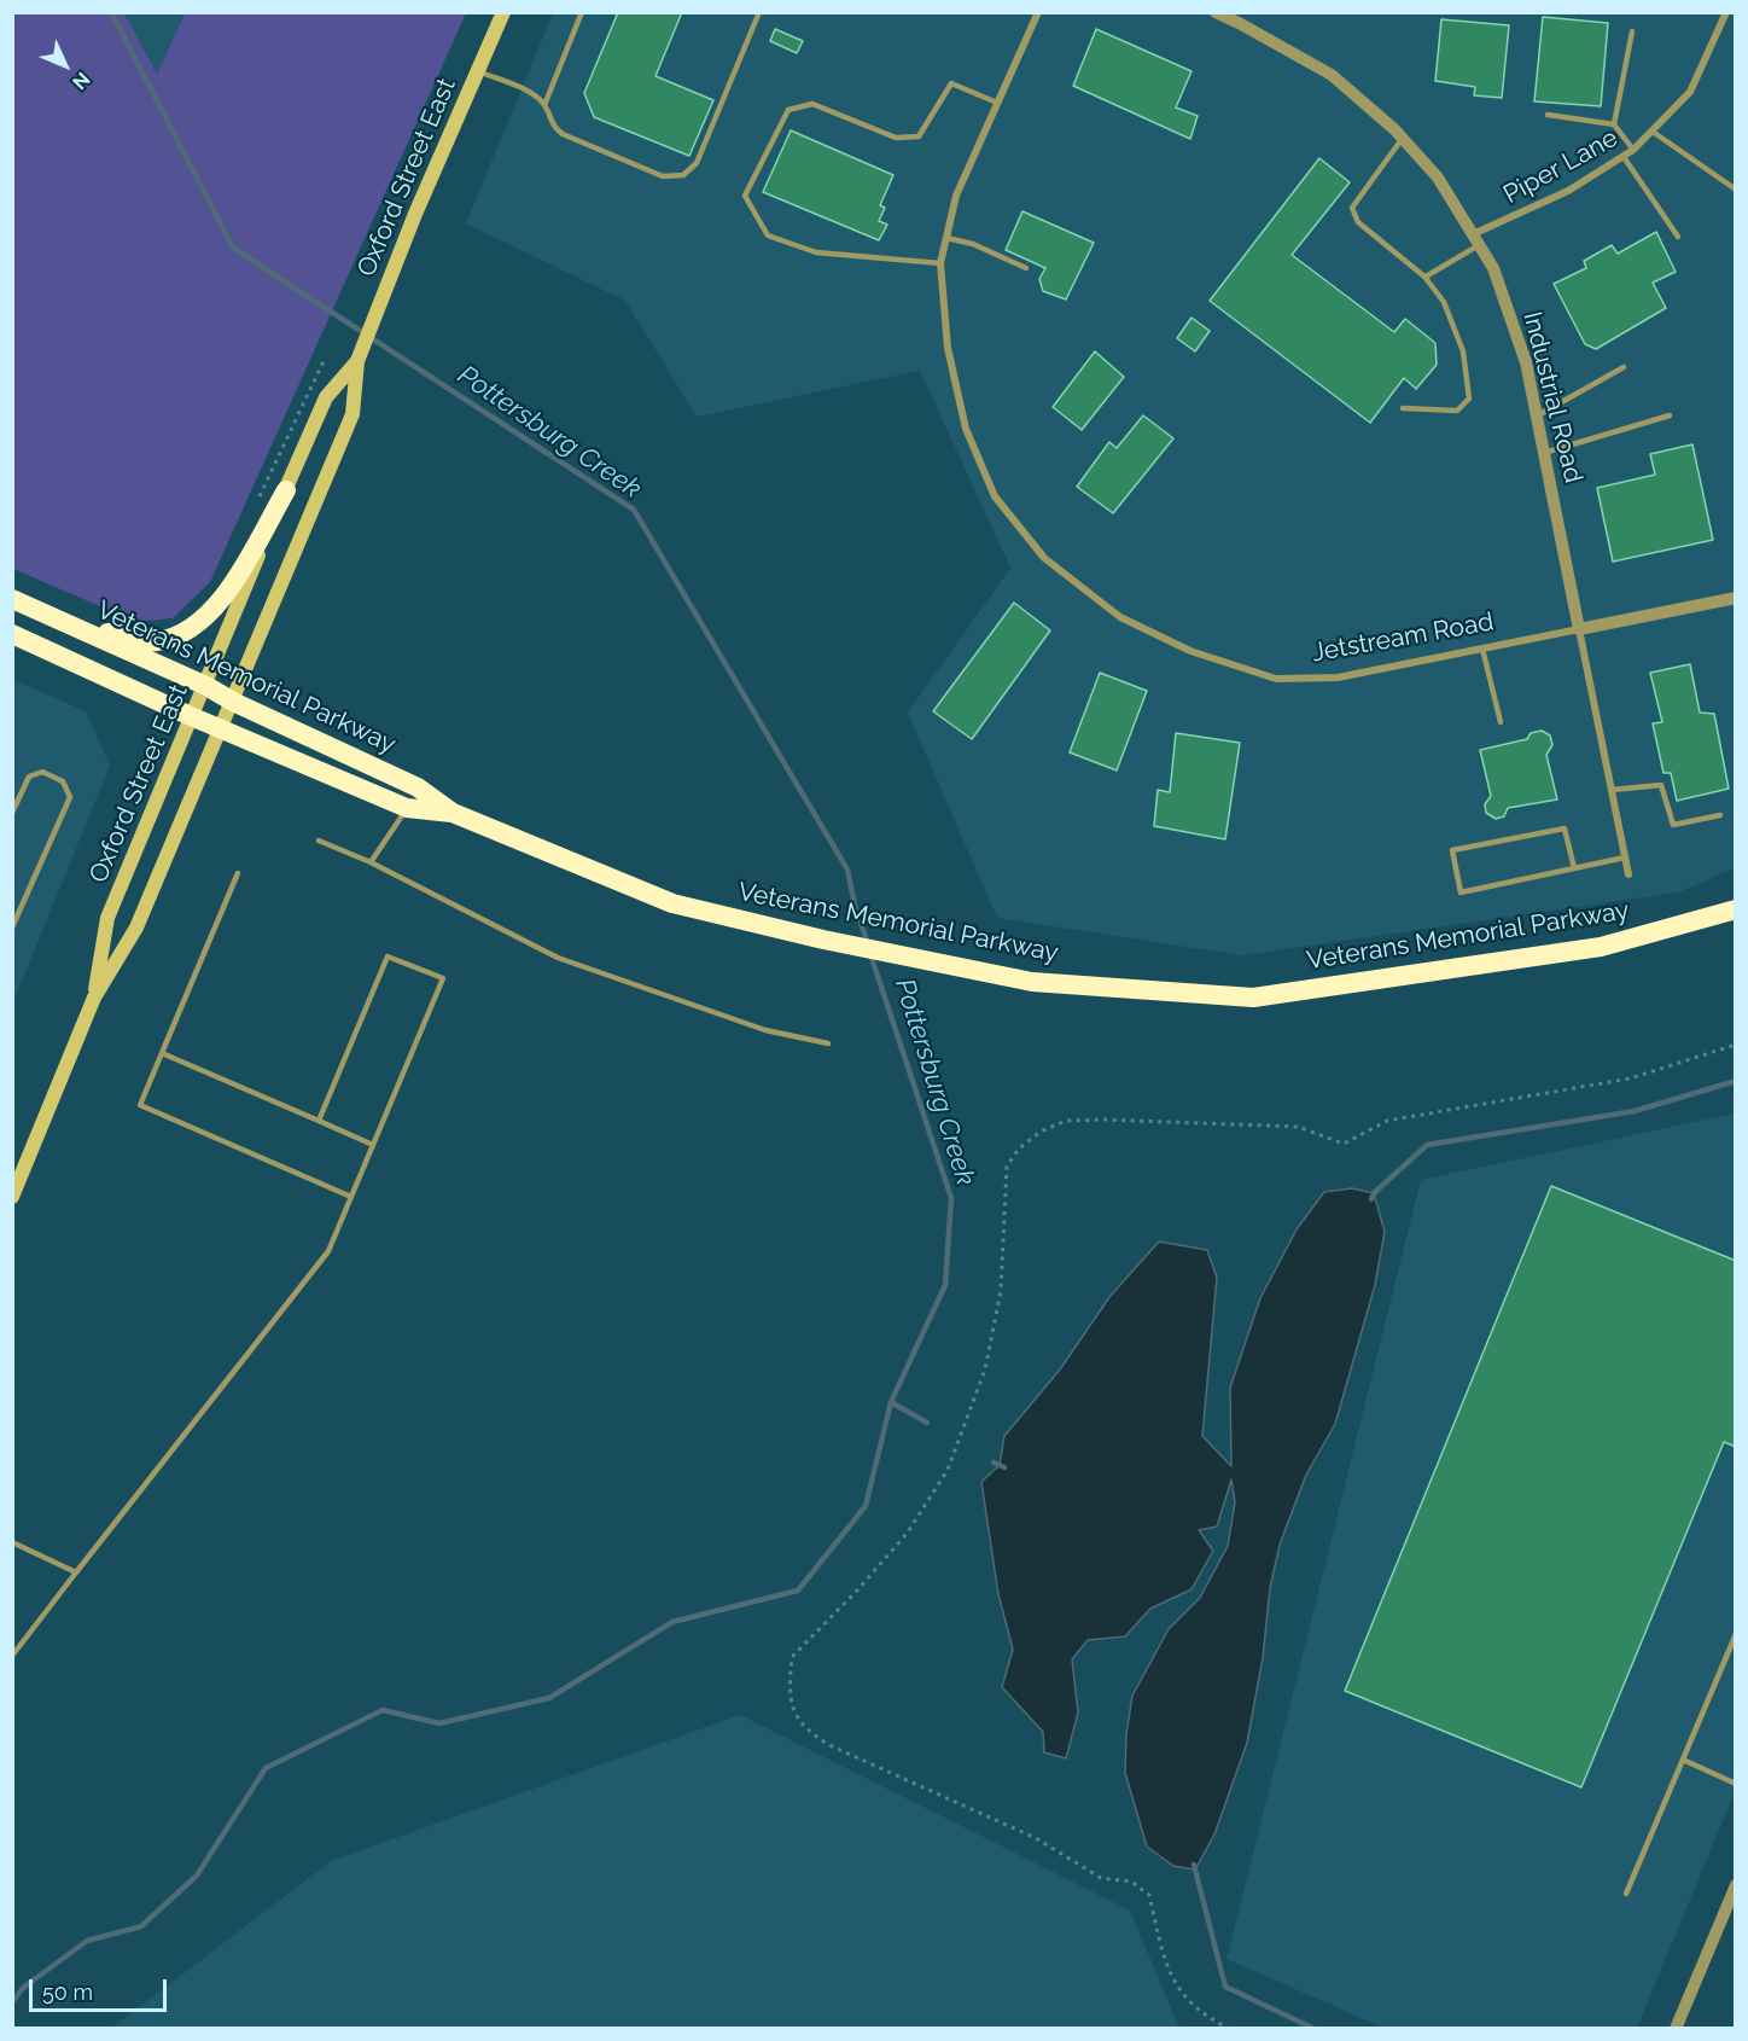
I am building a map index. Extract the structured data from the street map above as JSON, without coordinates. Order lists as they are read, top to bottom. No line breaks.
{"streets":{"highway":["Veterans Memorial Parkway"],"main road":["Oxford Street East"],"street":["Piper Lane","Industrial Road","Jetstream Road"]},"crossings":[["Piper Lane","Industrial Road"],["Oxford Street East","Veterans Memorial Parkway"],["Industrial Road","Jetstream Road"]],"water":["Pottersburg Creek"],"scale_bar":"50 m","north":"bottom right"}
